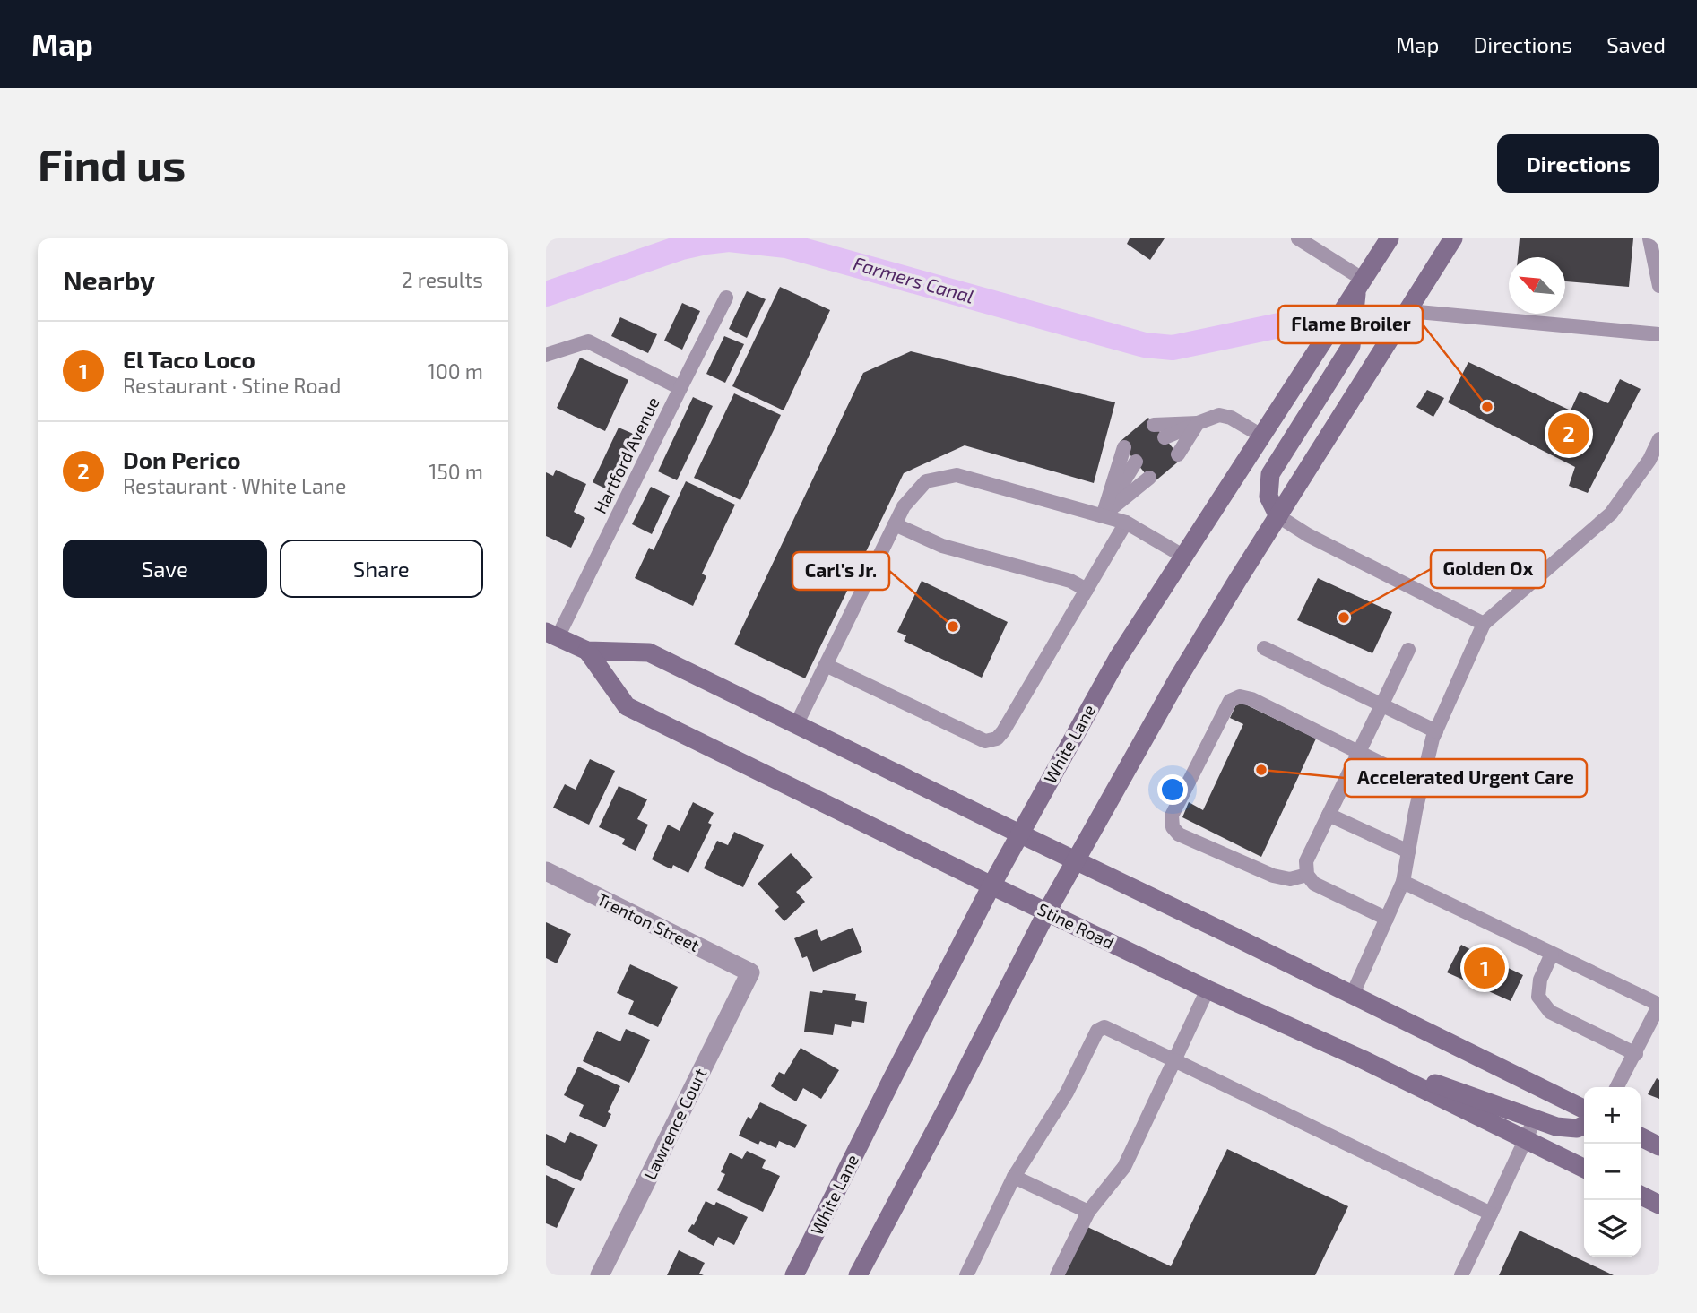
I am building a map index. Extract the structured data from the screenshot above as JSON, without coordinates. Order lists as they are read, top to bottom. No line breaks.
{"streets":{"main road":["White Lane","Stine Road"],"street":["Trenton Street","Lawrence Court"],"lane":["Hartford Avenue"]},"crossings":[["White Lane","Stine Road"],["Trenton Street","Lawrence Court"]],"water":["Farmers Canal"],"places":["Flame Broiler","Golden Ox","Carl's Jr.","Accelerated Urgent Care"],"north":"top left","page":{"header":"Map","nav":["Map","Directions","Saved"],"buttons":["Directions",["Save","Share"]],"title":"Find us","heading":["Nearby","2 results"],"list":[{"mark":"1","name":"El Taco Loco","note":"Restaurant · Stine Road","value":"100 m"},{"mark":"2","name":"Don Perico","note":"Restaurant · White Lane","value":"150 m"}],"pins":["2","1"],"map_buttons":["+","−"]}}
